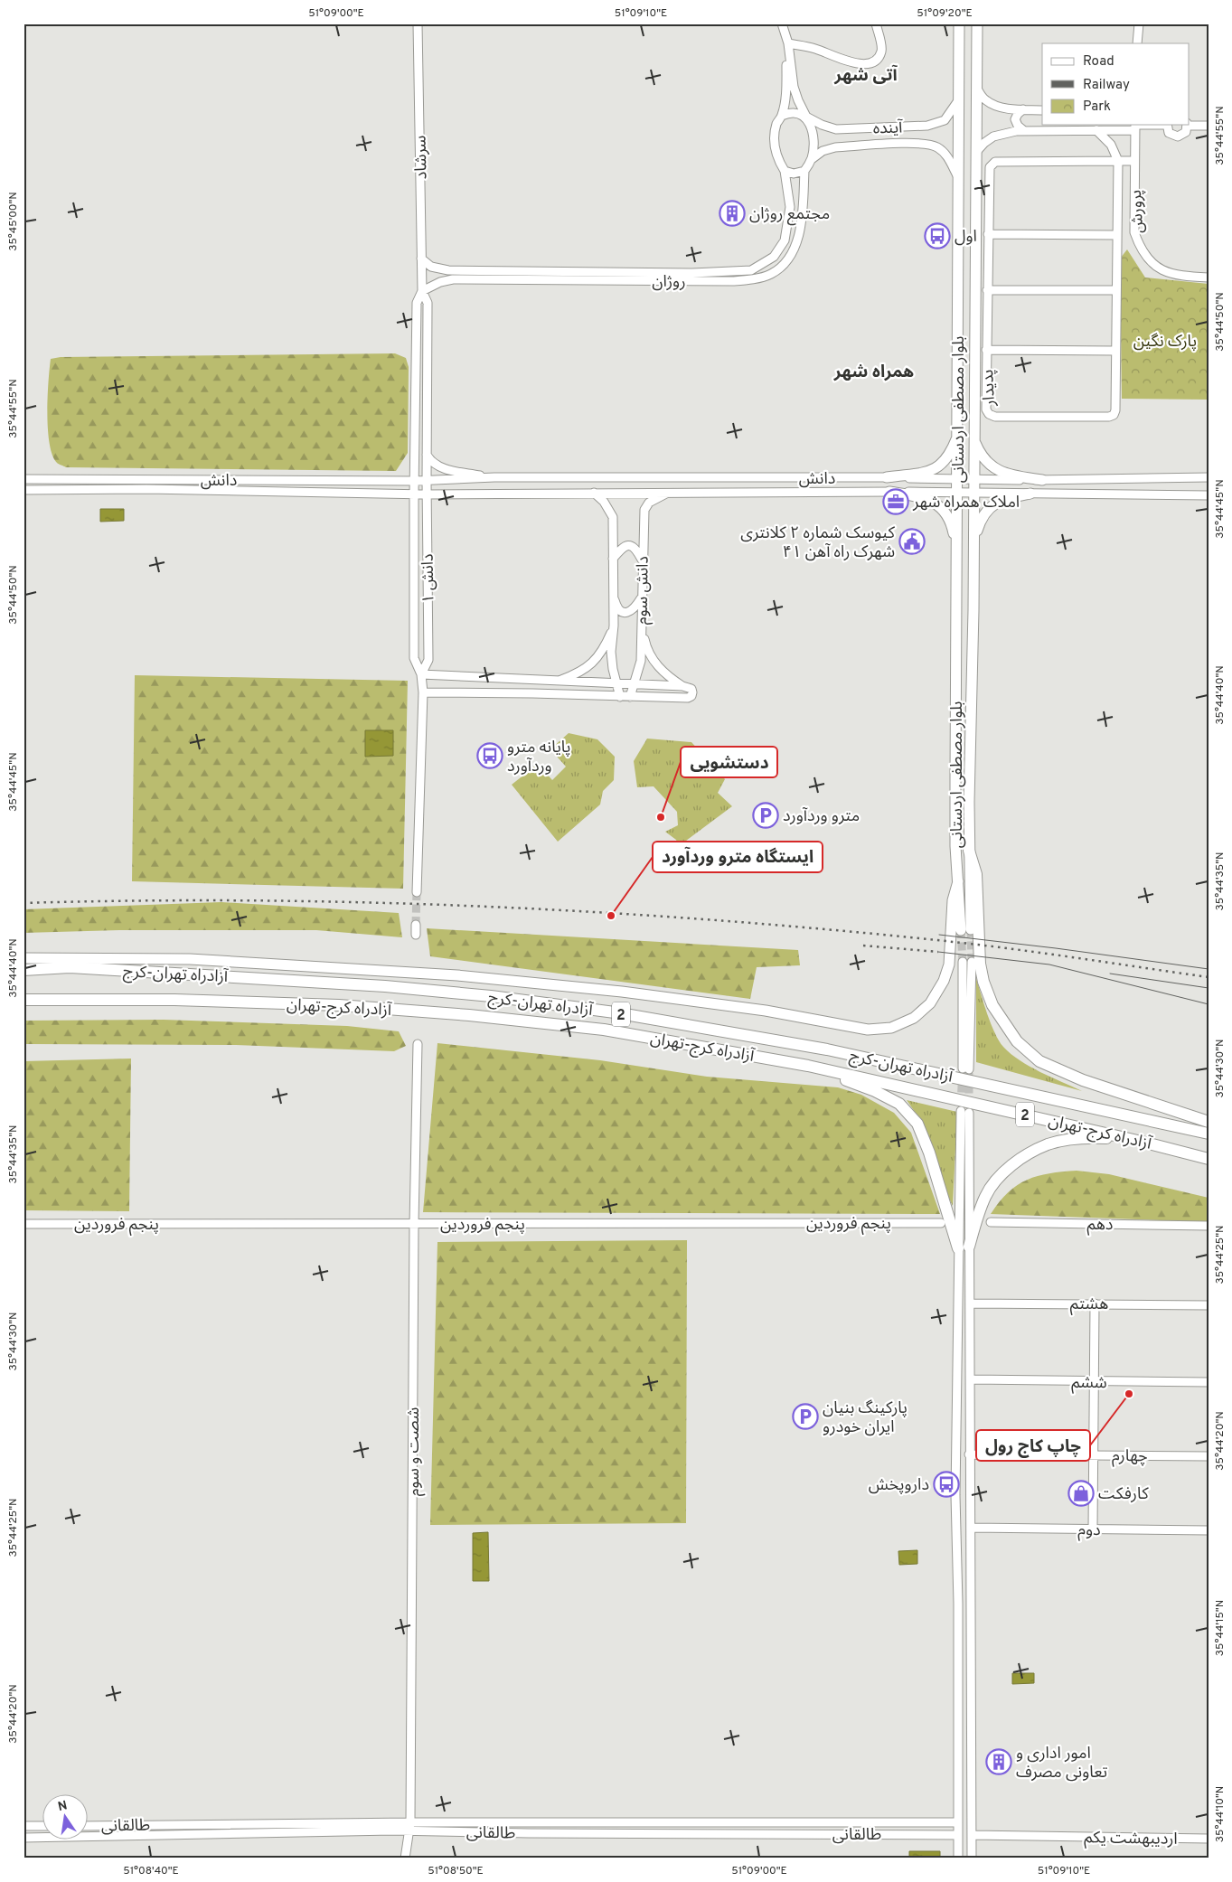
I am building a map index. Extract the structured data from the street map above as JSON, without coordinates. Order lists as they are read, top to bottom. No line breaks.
{"streets":{"highway":["آزادراه تهران-کرج","آزادراه کرج-تهران","2"],"main road":["بلوار مصطفی اردستانی"],"street":["آینده","سرشاد","پرورش","روژان","پدیدار","دانش","دانش ۱","دانش سوم","پنجم فروردین","دهم","هشتم","ششم","شصت و سوم","چهارم","دوم","طالقانی","اردیبهشت یکم"]},"crossings":[["آینده","روژان"],["آینده","بلوار مصطفی اردستانی"],["سرشاد","روژان"],["سرشاد","دانش"],["سرشاد","دانش ۱"],["بلوار مصطفی اردستانی","دانش"],["دانش","دانش ۱"],["دانش","دانش سوم"],["پنجم فروردین","شصت و سوم"],["شصت و سوم","طالقانی"]],"districts":["آتی شهر","همراه شهر"],"parks":["پارک نگین"],"places":{"building":["مجتمع روژان","امور اداری و تعاونی مصرف"],"bus stop":["اول","پایانه مترو وردآورد","داروپخش"],"office":["املاک همراه شهر"],"public building":["کیوسک شماره ۲ کلانتری ۴۱ شهرک راه آهن"],"parking":["مترو وردآورد","پارکینگ بنیان ایران خودرو"],"other":["دستشویی","ایستگاه مترو وردآورد","چاپ کاج رول"],"shop":["کارفکت"]},"legend":["Road","Railway","Park"],"north":"top","coordinates":["51°09'00\"E","51°09'10\"E","51°09'20\"E","35°44'55\"N","35°45'00\"N","35°44'50\"N","35°44'45\"N","35°44'40\"N","35°44'35\"N","35°44'30\"N","35°44'25\"N","35°44'20\"N","35°44'15\"N","35°44'10\"N","51°08'40\"E","51°08'50\"E"]}
